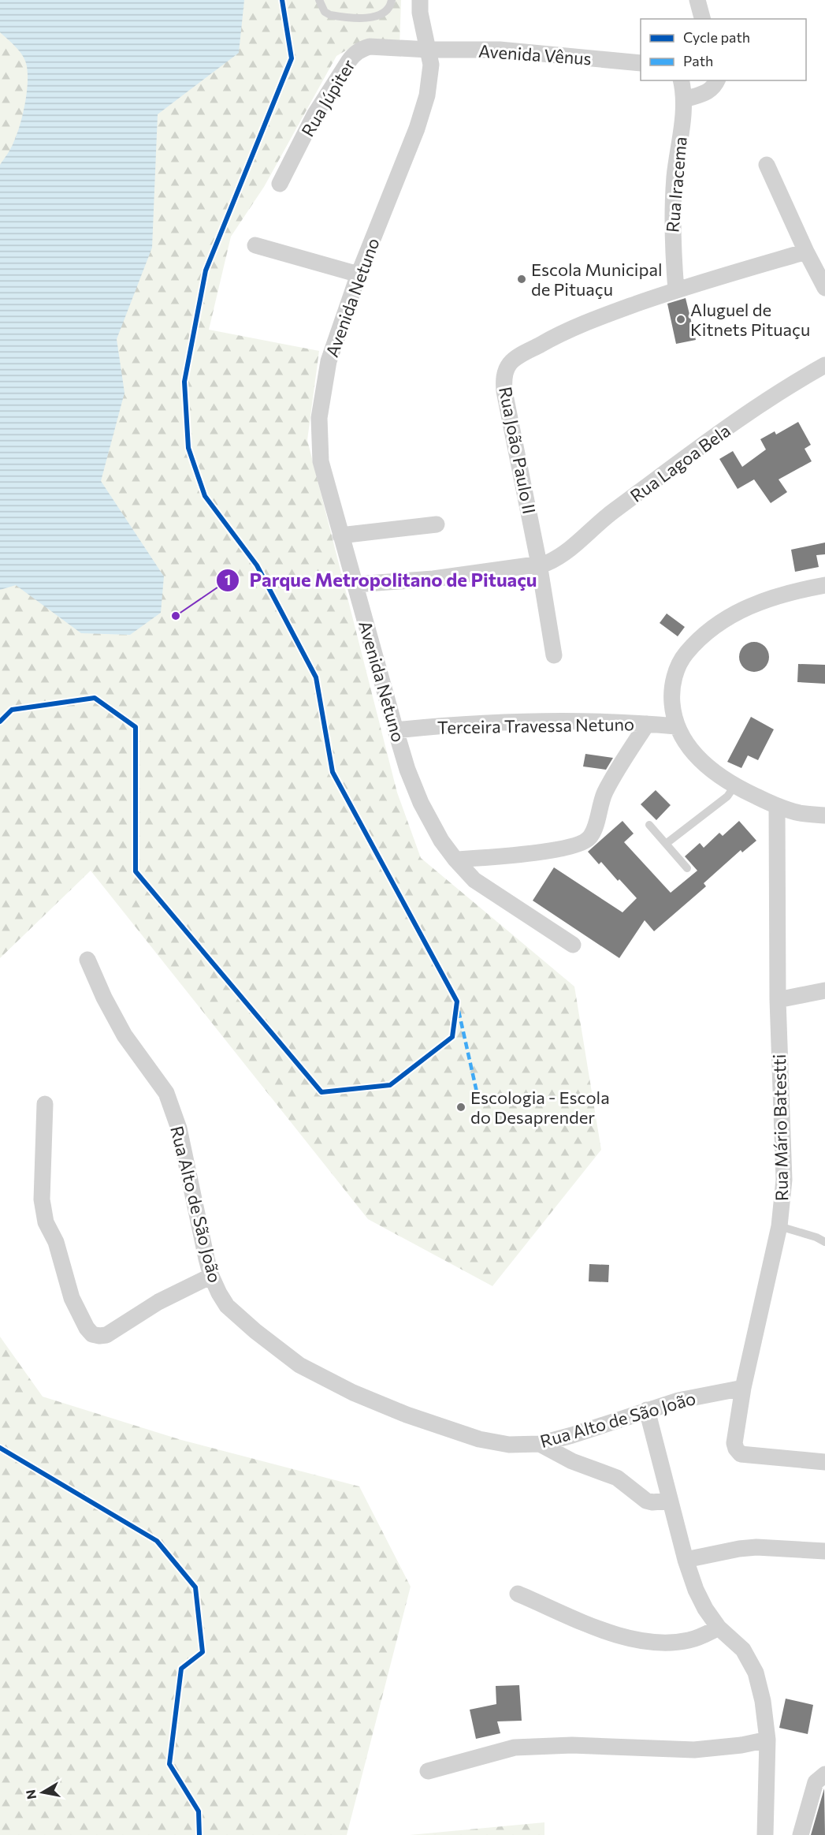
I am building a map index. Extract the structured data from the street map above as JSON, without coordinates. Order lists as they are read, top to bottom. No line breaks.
{"streets":{"street":["Avenida Vênus","Rua Júpiter","Rua Iracema","Avenida Netuno","Rua João Paulo II","Rua Lagoa Bela","Terceira Travessa Netuno","Rua Mário Batestti","Rua Alto de São João"]},"crossings":[["Avenida Vênus","Rua Júpiter"],["Avenida Vênus","Avenida Netuno"],["Rua Júpiter","Avenida Netuno"],["Rua Iracema","Rua João Paulo II"],["Avenida Netuno","Rua Lagoa Bela"],["Avenida Netuno","Terceira Travessa Netuno"],["Rua João Paulo II","Rua Lagoa Bela"],["Rua Mário Batestti","Rua Alto de São João"]],"places":["Escola Municipal de Pituaçu","Aluguel de Kitnets Pituaçu","Parque Metropolitano de Pituaçu","Escologia - Escola do Desaprender"],"legend":["Cycle path","Path"],"north":"left"}
